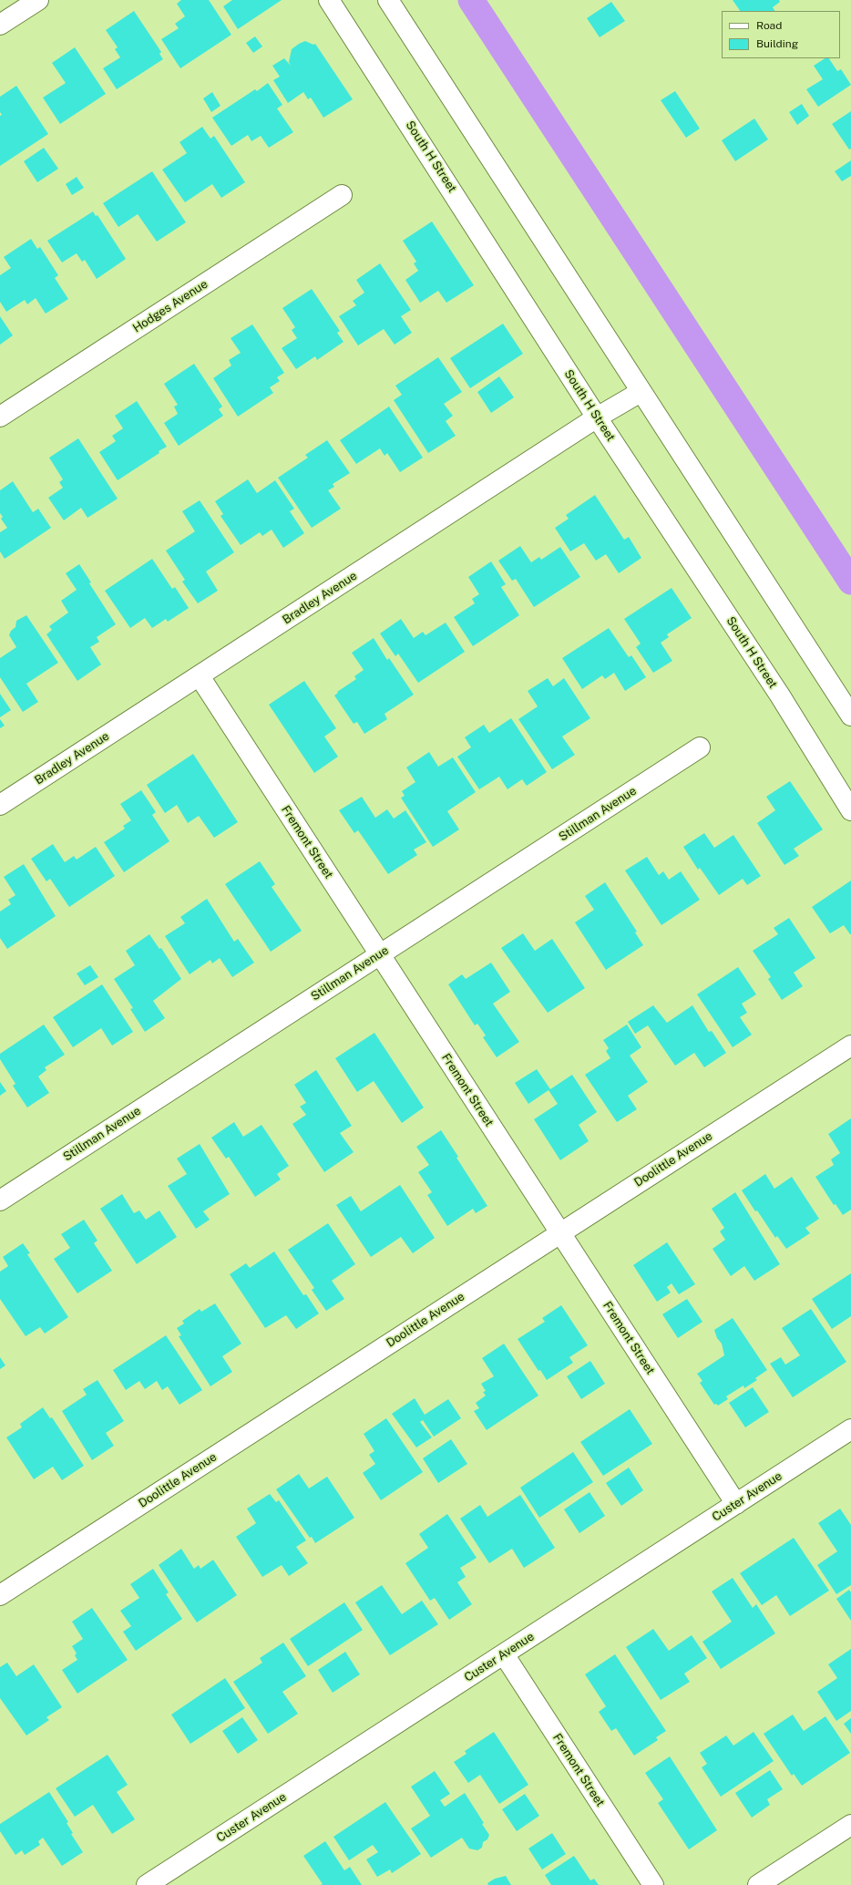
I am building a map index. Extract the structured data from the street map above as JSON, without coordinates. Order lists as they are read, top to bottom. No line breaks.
{"streets":{"street":["South H Street","Hodges Avenue","Bradley Avenue","Stillman Avenue","Fremont Street","Doolittle Avenue","Custer Avenue"]},"crossings":[["South H Street","Bradley Avenue"],["Bradley Avenue","Fremont Street"],["Stillman Avenue","Fremont Street"],["Fremont Street","Doolittle Avenue"],["Fremont Street","Custer Avenue"]],"legend":["Road","Building"]}
